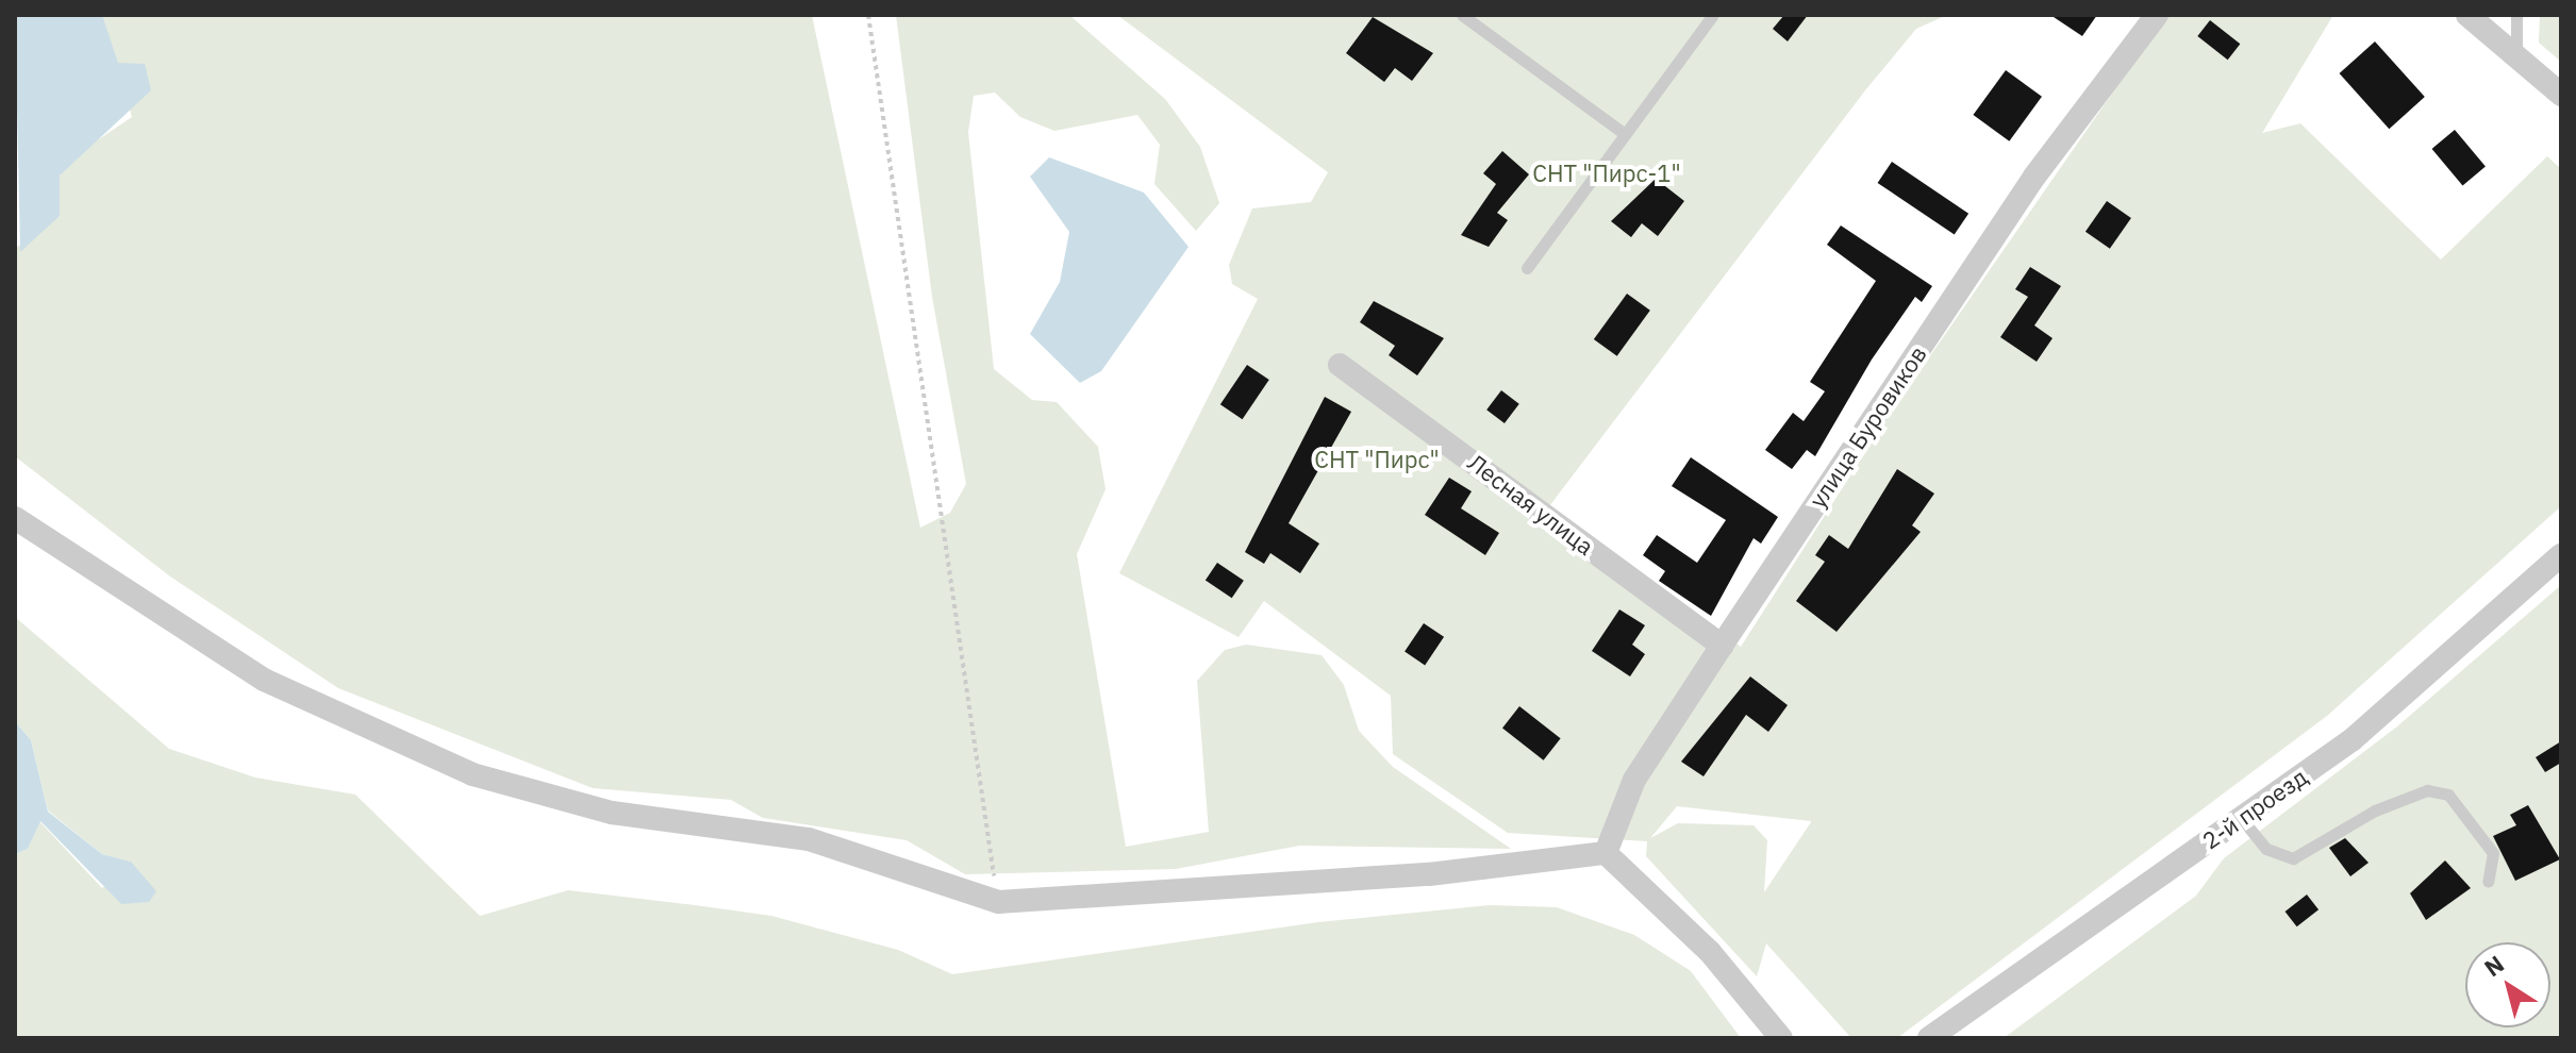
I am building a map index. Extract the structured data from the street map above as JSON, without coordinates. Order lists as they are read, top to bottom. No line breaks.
{"streets":{"street":["улица Буровиков","Лесная улица","2-й проезд"]},"crossings":[["улица Буровиков","Лесная улица"]],"parks":["СНТ \"Пирс-1\"","СНТ \"Пирс\""],"north":"top left"}
